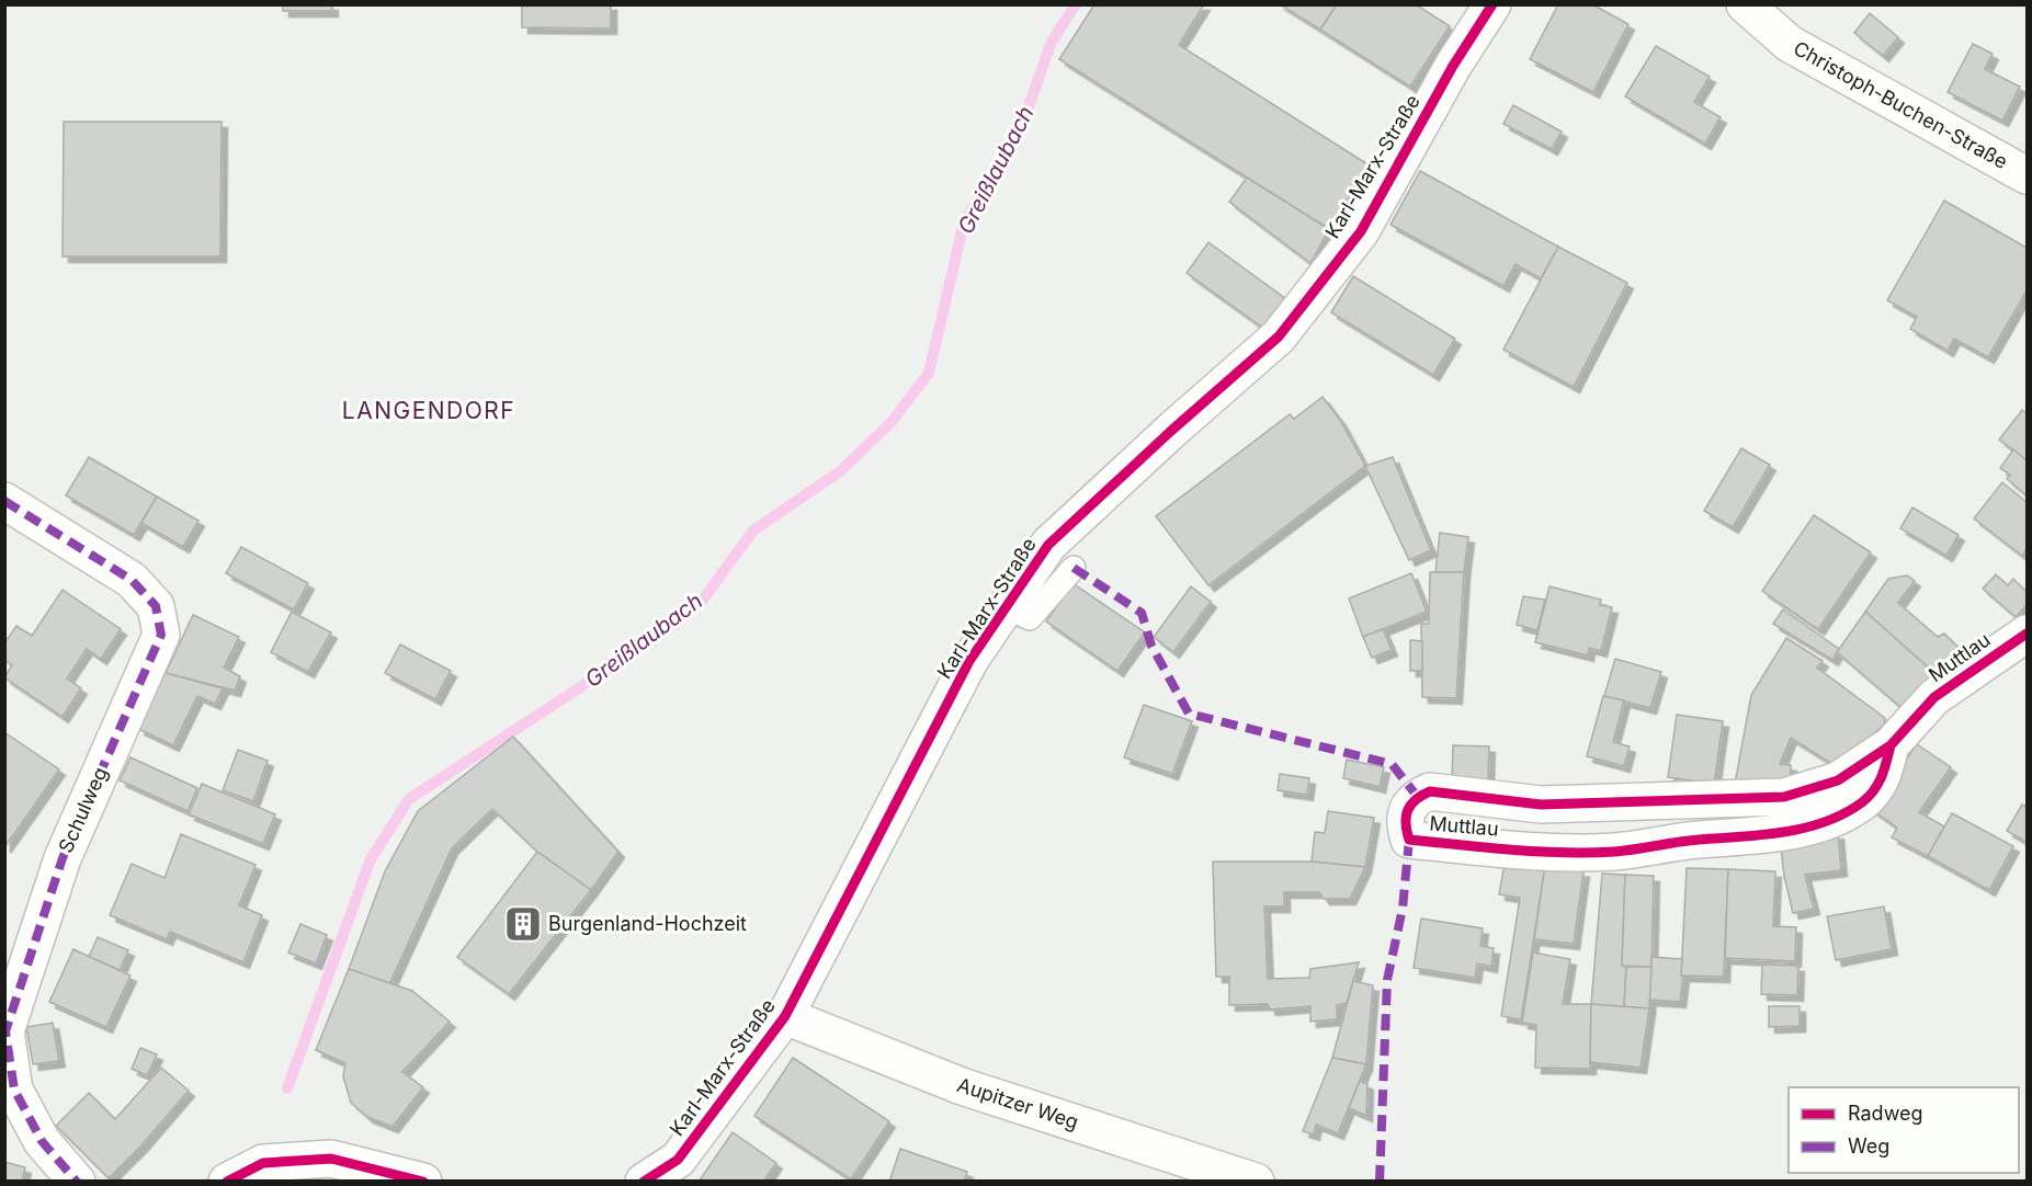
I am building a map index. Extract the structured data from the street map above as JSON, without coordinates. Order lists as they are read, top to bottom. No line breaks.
{"streets":{"street":["Christoph-Buchen-Straße","Karl-Marx-Straße","Muttlau","Schulweg","Aupitzer Weg"]},"crossings":[["Karl-Marx-Straße","Aupitzer Weg"]],"districts":["LANGENDORF"],"water":["Greißlaubach"],"places":{"building":["Burgenland-Hochzeit"]},"legend":["Radweg","Weg"]}
